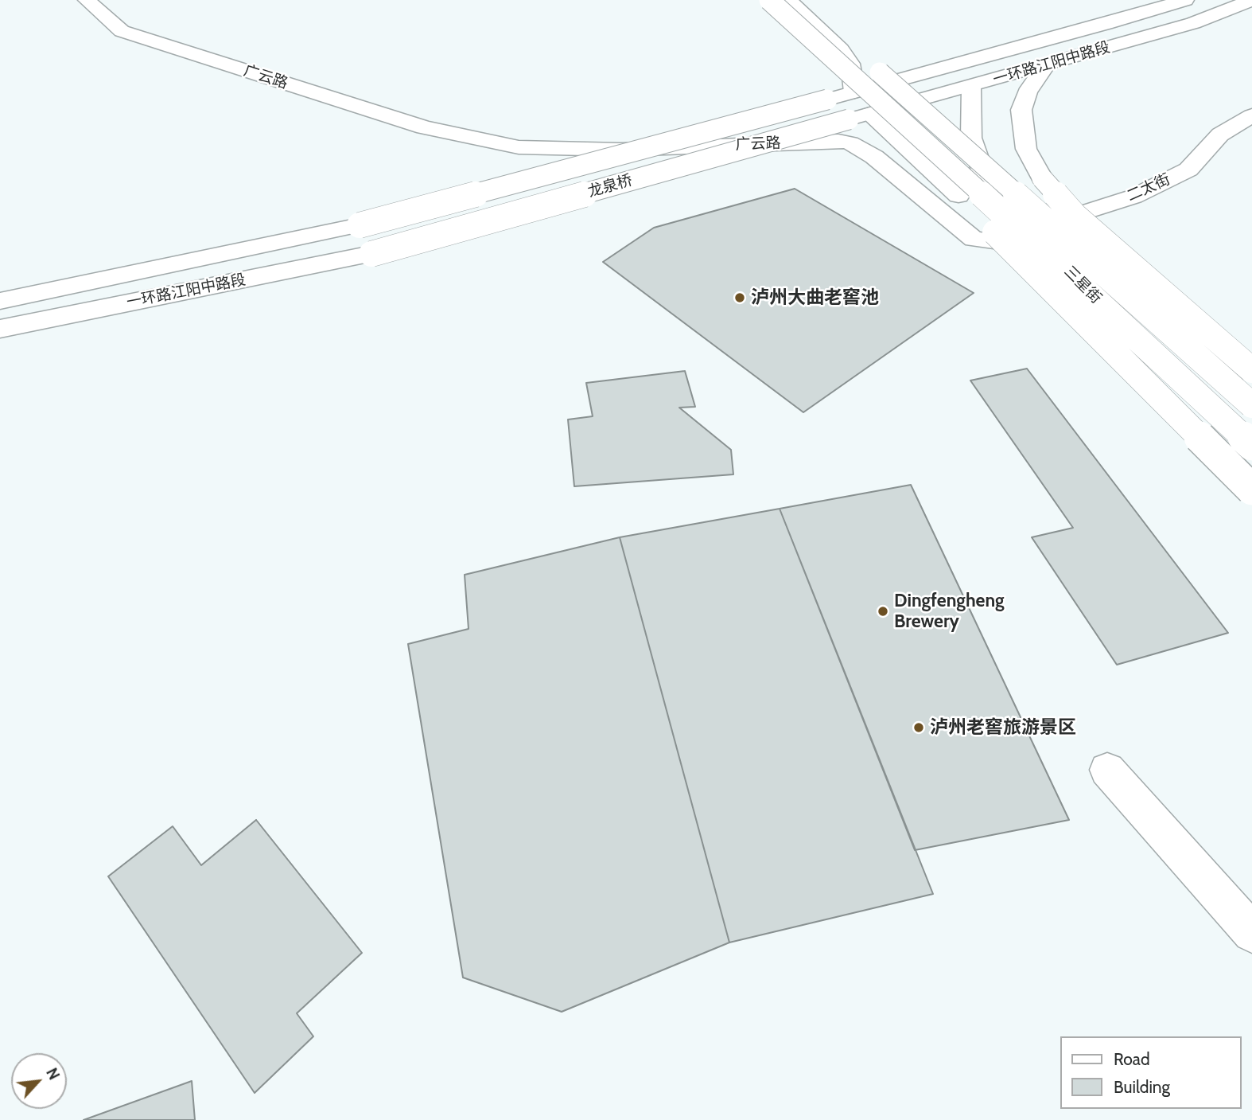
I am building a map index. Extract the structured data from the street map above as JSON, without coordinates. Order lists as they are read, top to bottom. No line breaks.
{"streets":{"main road":["一环路江阳中路段","广云路","龙泉桥","二太街","三星街"]},"crossings":[["一环路江阳中路段","龙泉桥"],["一环路江阳中路段","三星街"],["广云路","二太街"],["广云路","三星街"],["二太街","三星街"]],"places":["泸州大曲老窖池","Dingfengheng Brewery","泸州老窖旅游景区"],"legend":["Road","Building"],"north":"top right"}
